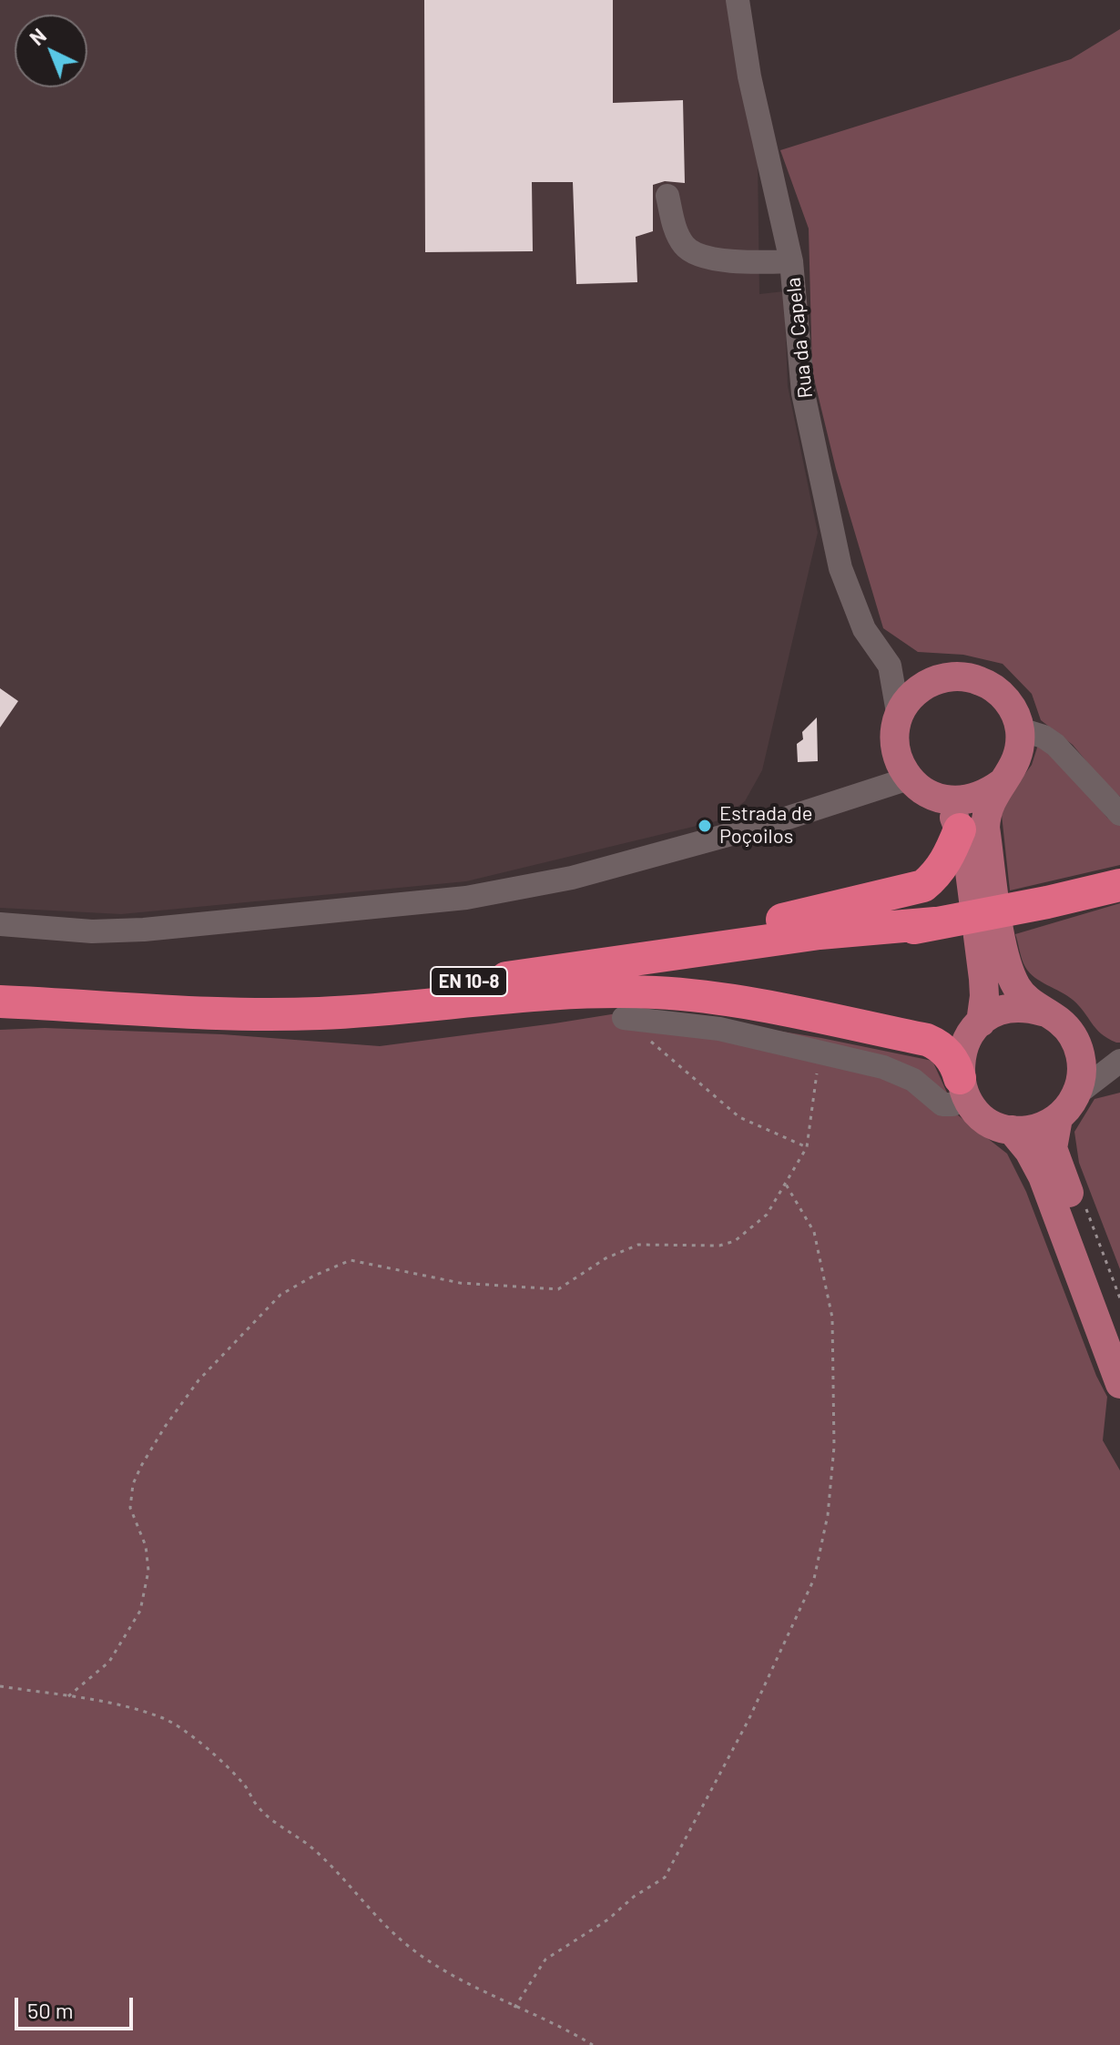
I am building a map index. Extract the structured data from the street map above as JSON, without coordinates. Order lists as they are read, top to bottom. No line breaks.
{"streets":{"highway":["EN 10-8"],"street":["Rua da Capela"]},"places":["Estrada de Poçoilos"],"scale_bar":"50 m","north":"top left"}
